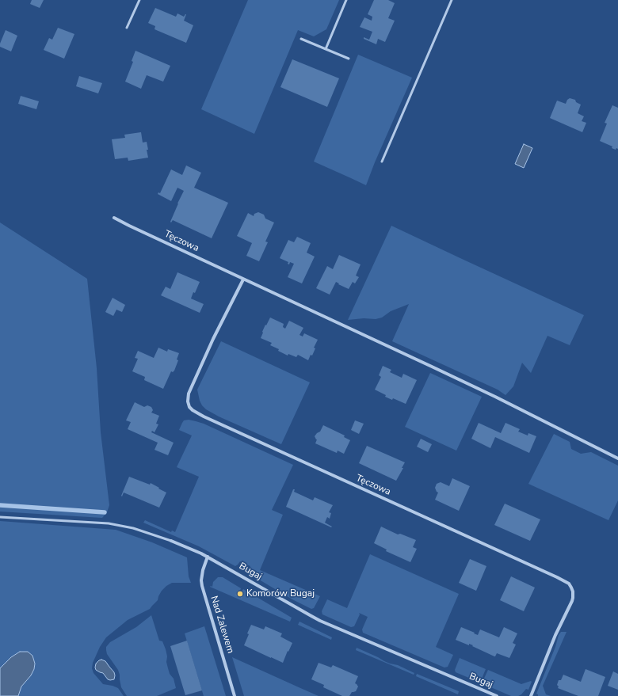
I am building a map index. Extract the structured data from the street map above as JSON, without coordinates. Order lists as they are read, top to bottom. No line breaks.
{"streets":{"street":["Tęczowa","Bugaj","Nad Zalewem"]},"crossings":[["Bugaj","Nad Zalewem"]],"places":["Komorów Bugaj"]}
